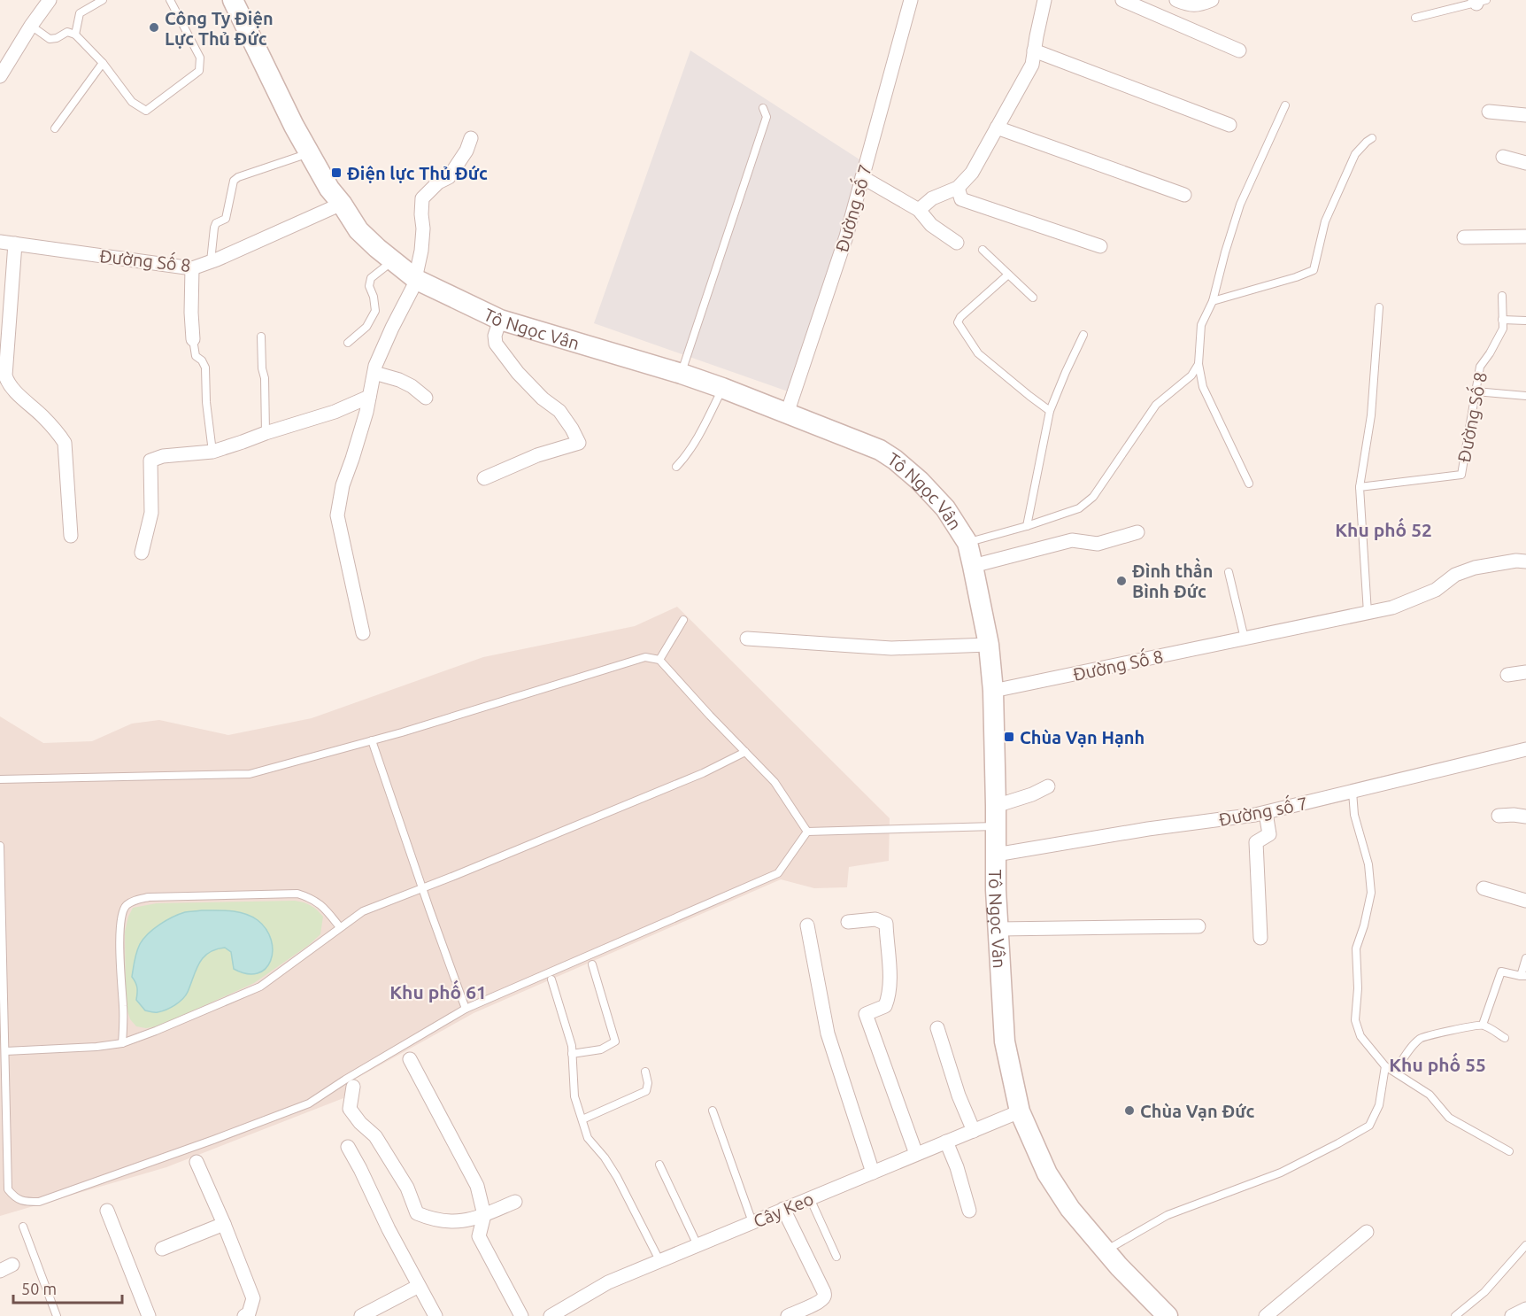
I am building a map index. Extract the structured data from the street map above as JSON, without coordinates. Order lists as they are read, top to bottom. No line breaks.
{"streets":{"main road":["Tô Ngọc Vân"],"street":["Đường số 7","Đường Số 8","Cây Keo"]},"crossings":[["Đường số 7","Tô Ngọc Vân"],["Đường Số 8","Tô Ngọc Vân"],["Tô Ngọc Vân","Cây Keo"]],"districts":["Khu phố 52","Khu phố 61","Khu phố 55"],"places":{"other":["Công Ty Điện Lực Thủ Đức","Đình thần Bình Đức","Chùa Vạn Đức"],"transit":["Điện lực Thủ Đức","Chùa Vạn Hạnh"]},"scale_bar":"50 m"}
